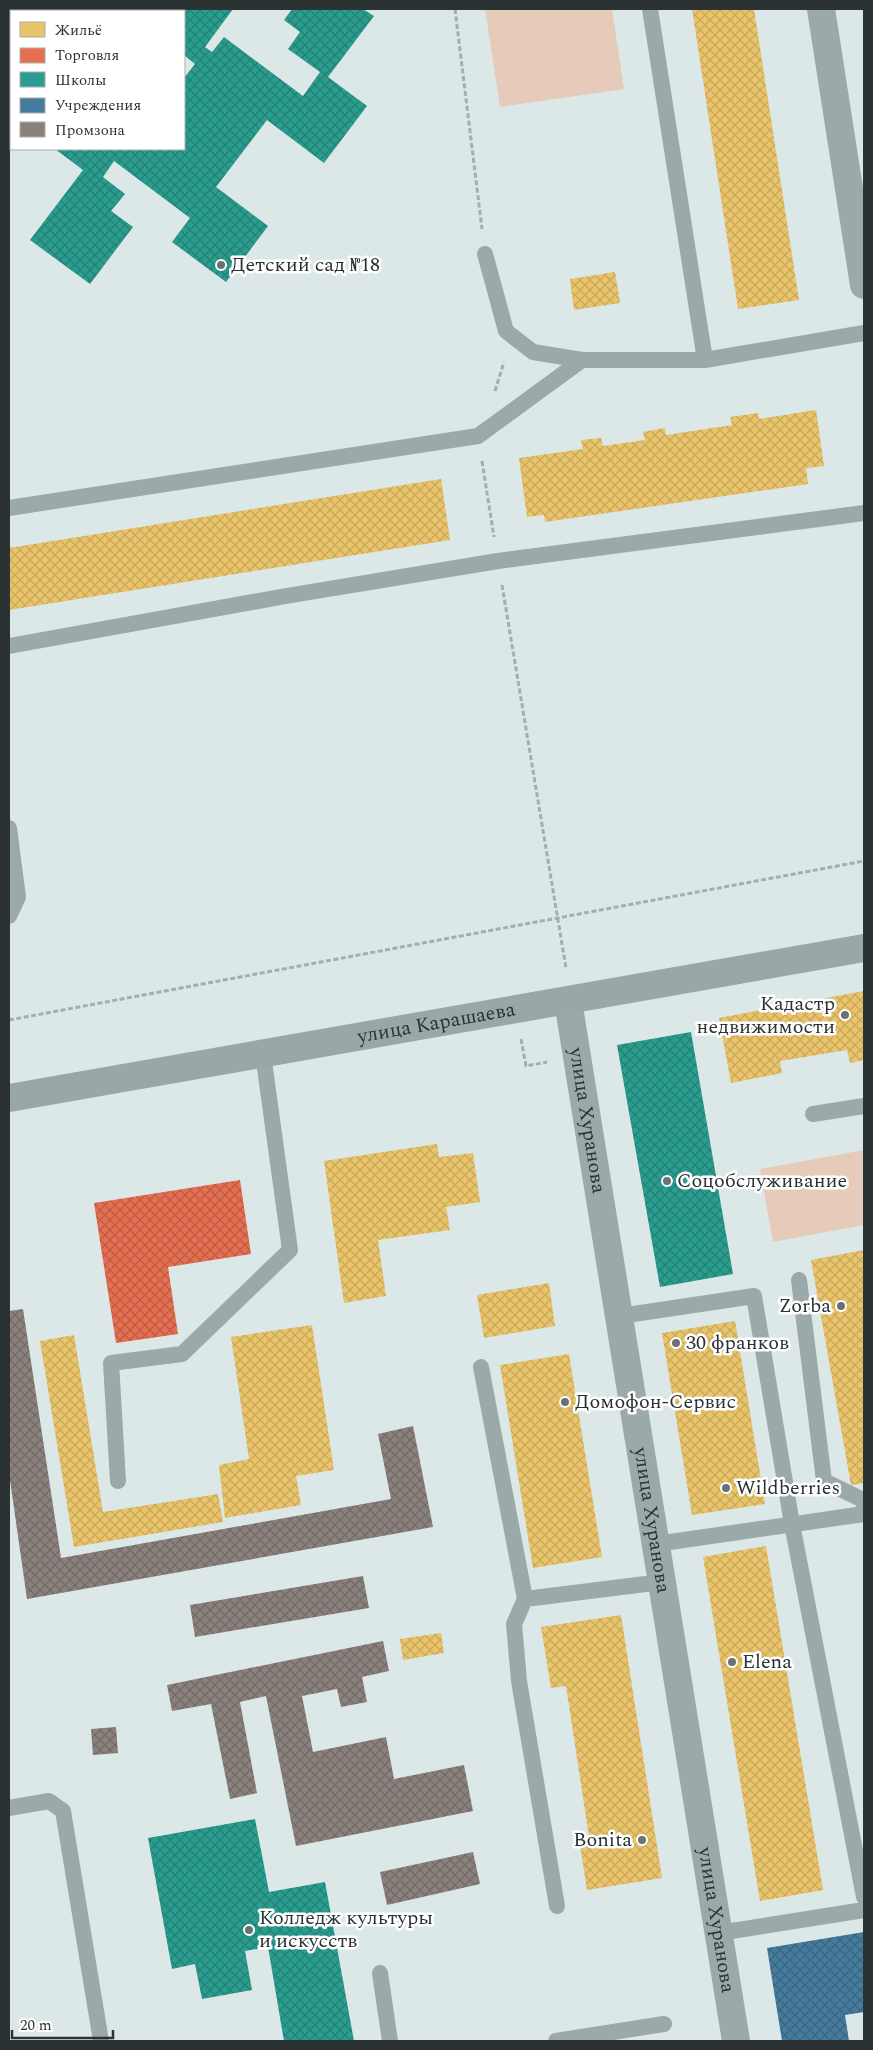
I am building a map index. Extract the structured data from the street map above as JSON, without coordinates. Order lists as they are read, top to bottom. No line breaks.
{"streets":{"street":["улица Карашаева","улица Хуранова"]},"crossings":[["улица Карашаева","улица Хуранова"]],"places":["Детский сад №18","Кадастр недвижимости","Соцобслуживание","Zorba","30 франков","Домофон-Сервис","Wildberries","Elena","Bonita","Колледж культуры и искусств"],"legend":["Жильё","Торговля","Школы","Учреждения","Промзона"],"scale_bar":"20 m"}
